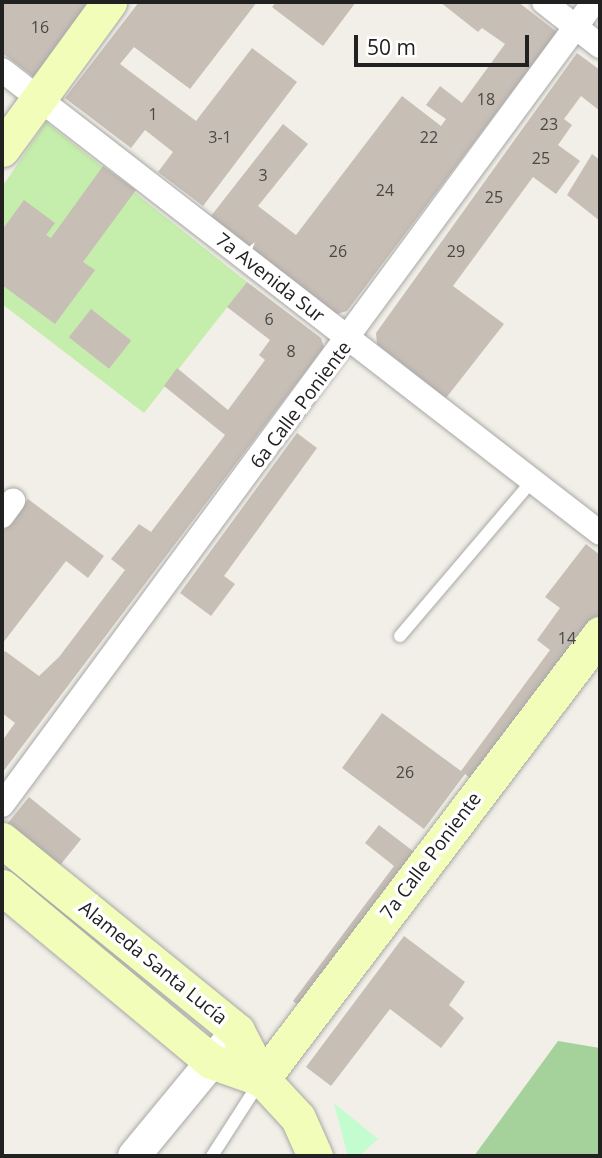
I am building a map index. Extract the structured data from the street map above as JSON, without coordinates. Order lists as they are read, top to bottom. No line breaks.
{"streets":{"main road":["7a Calle Poniente","Alameda Santa Lucía"],"street":["7a Avenida Sur","6a Calle Poniente"]},"crossings":[["7a Avenida Sur","6a Calle Poniente"],["7a Calle Poniente","Alameda Santa Lucía"]],"house_numbers":["16","18","1","23","3-1","22","25","3","24","25","26","29","6","8","14","26"],"scale_bar":"50 m"}
